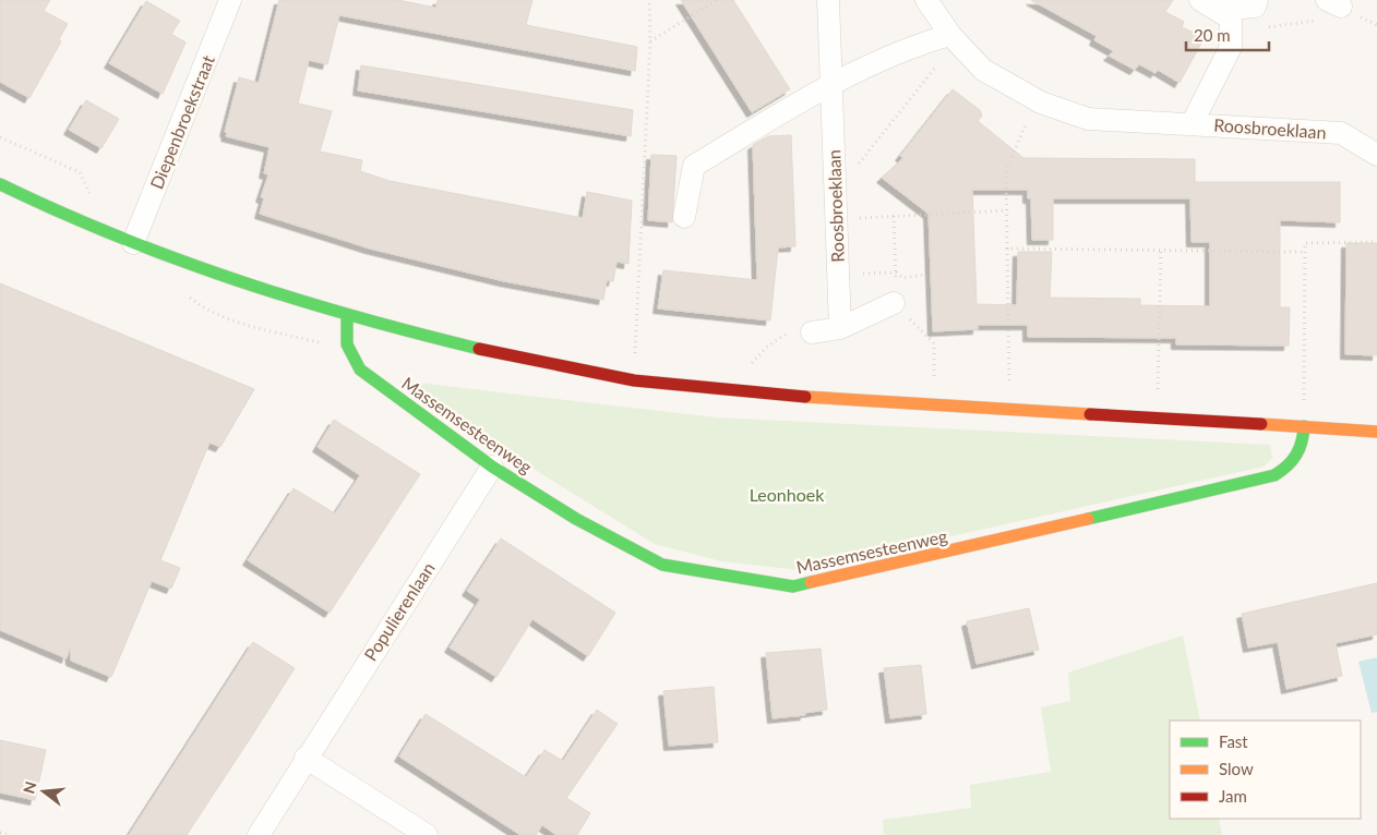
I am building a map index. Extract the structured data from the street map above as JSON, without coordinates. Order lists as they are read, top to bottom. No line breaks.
{"streets":{"main road":["Massemsesteenweg"],"street":["Diepenbroekstraat","Roosbroeklaan","Populierenlaan"]},"crossings":[["Massemsesteenweg","Populierenlaan"]],"parks":["Leonhoek"],"legend":["Fast","Slow","Jam"],"scale_bar":"20 m","north":"left"}
